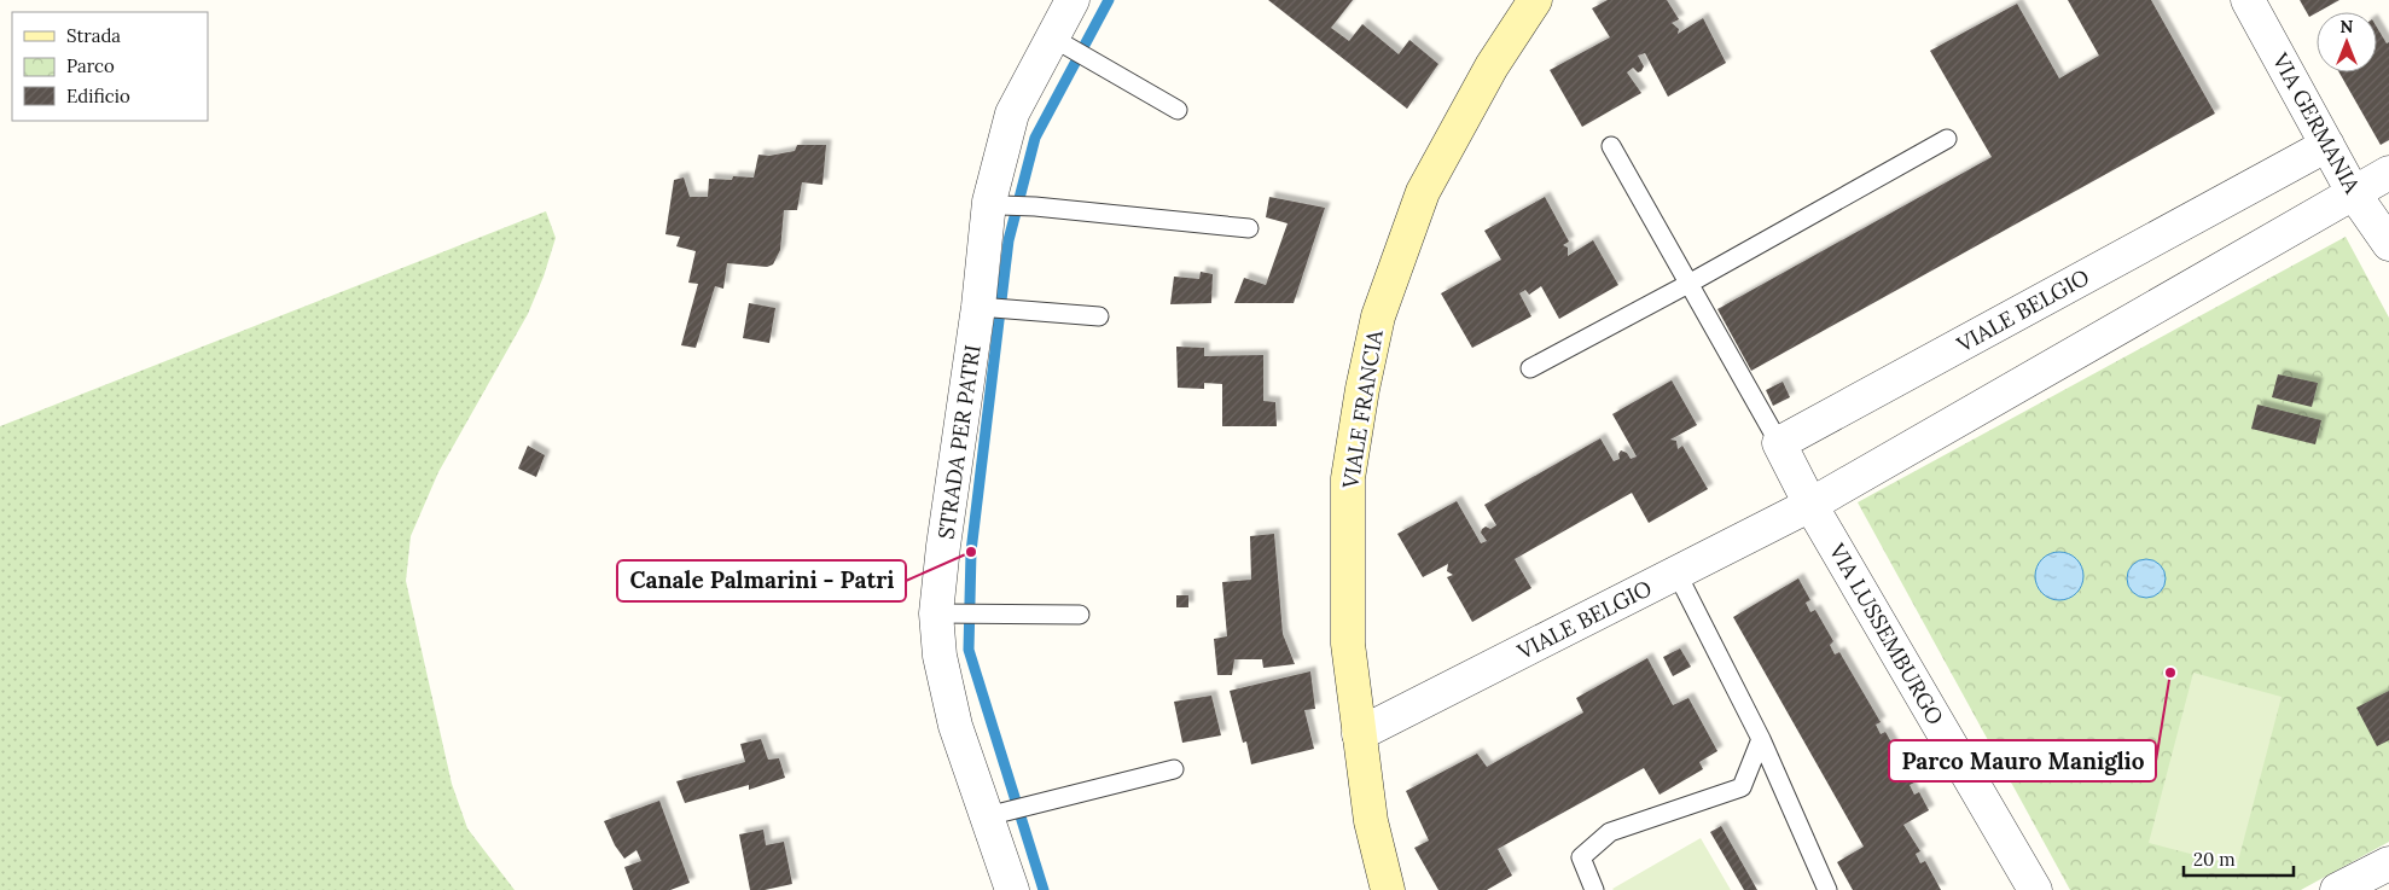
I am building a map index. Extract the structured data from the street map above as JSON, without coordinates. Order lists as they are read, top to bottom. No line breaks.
{"streets":{"street":["VIA GERMANIA","VIALE BELGIO","VIALE FRANCIA","STRADA PER PATRI","VIA LUSSEMBURGO"]},"crossings":[["VIA GERMANIA","VIALE BELGIO"],["VIALE BELGIO","VIALE FRANCIA"],["VIALE BELGIO","VIA LUSSEMBURGO"]],"places":["Canale Palmarini - Patri","Parco Mauro Maniglio"],"legend":["Strada","Parco","Edificio"],"scale_bar":"20 m","north":"top"}
